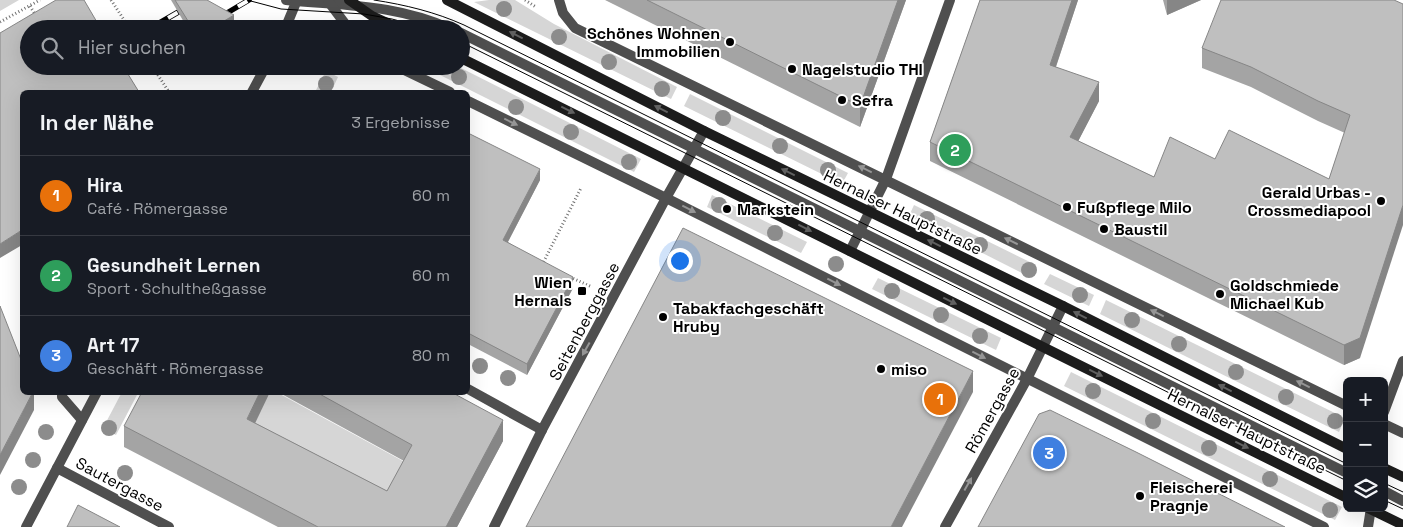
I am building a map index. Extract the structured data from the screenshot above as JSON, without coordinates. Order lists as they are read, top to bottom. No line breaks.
{"streets":{"main road":["Hernalser Hauptstraße"],"street":["Seitenberggasse","Römergasse","Sautergasse"]},"crossings":[["Hernalser Hauptstraße","Seitenberggasse"],["Hernalser Hauptstraße","Römergasse"]],"one_way":["Seitenberggasse","Römergasse"],"places":{"other":["Schönes Wohnen Immobilien","Nagelstudio THI","Sefra","Gerald Urbas - Crossmediapool","Fußpflege Milo","Markstein","Baustil","Goldschmiede Michael Kub","Tabakfachgeschäft Hruby","miso","Fleischerei Pragnje"],"transit":["Wien Hernals"]},"page":{"search":"Hier suchen","heading":["In der Nähe","3 Ergebnisse"],"pins":["2","1","3"],"list":[{"mark":"1","name":"Hira","note":"Café · Römergasse","value":"60 m"},{"mark":"2","name":"Gesundheit Lernen","note":"Sport · Schultheßgasse","value":"60 m"},{"mark":"3","name":"Art 17","note":"Geschäft · Römergasse","value":"80 m"}],"map_buttons":["+","−"]}}
